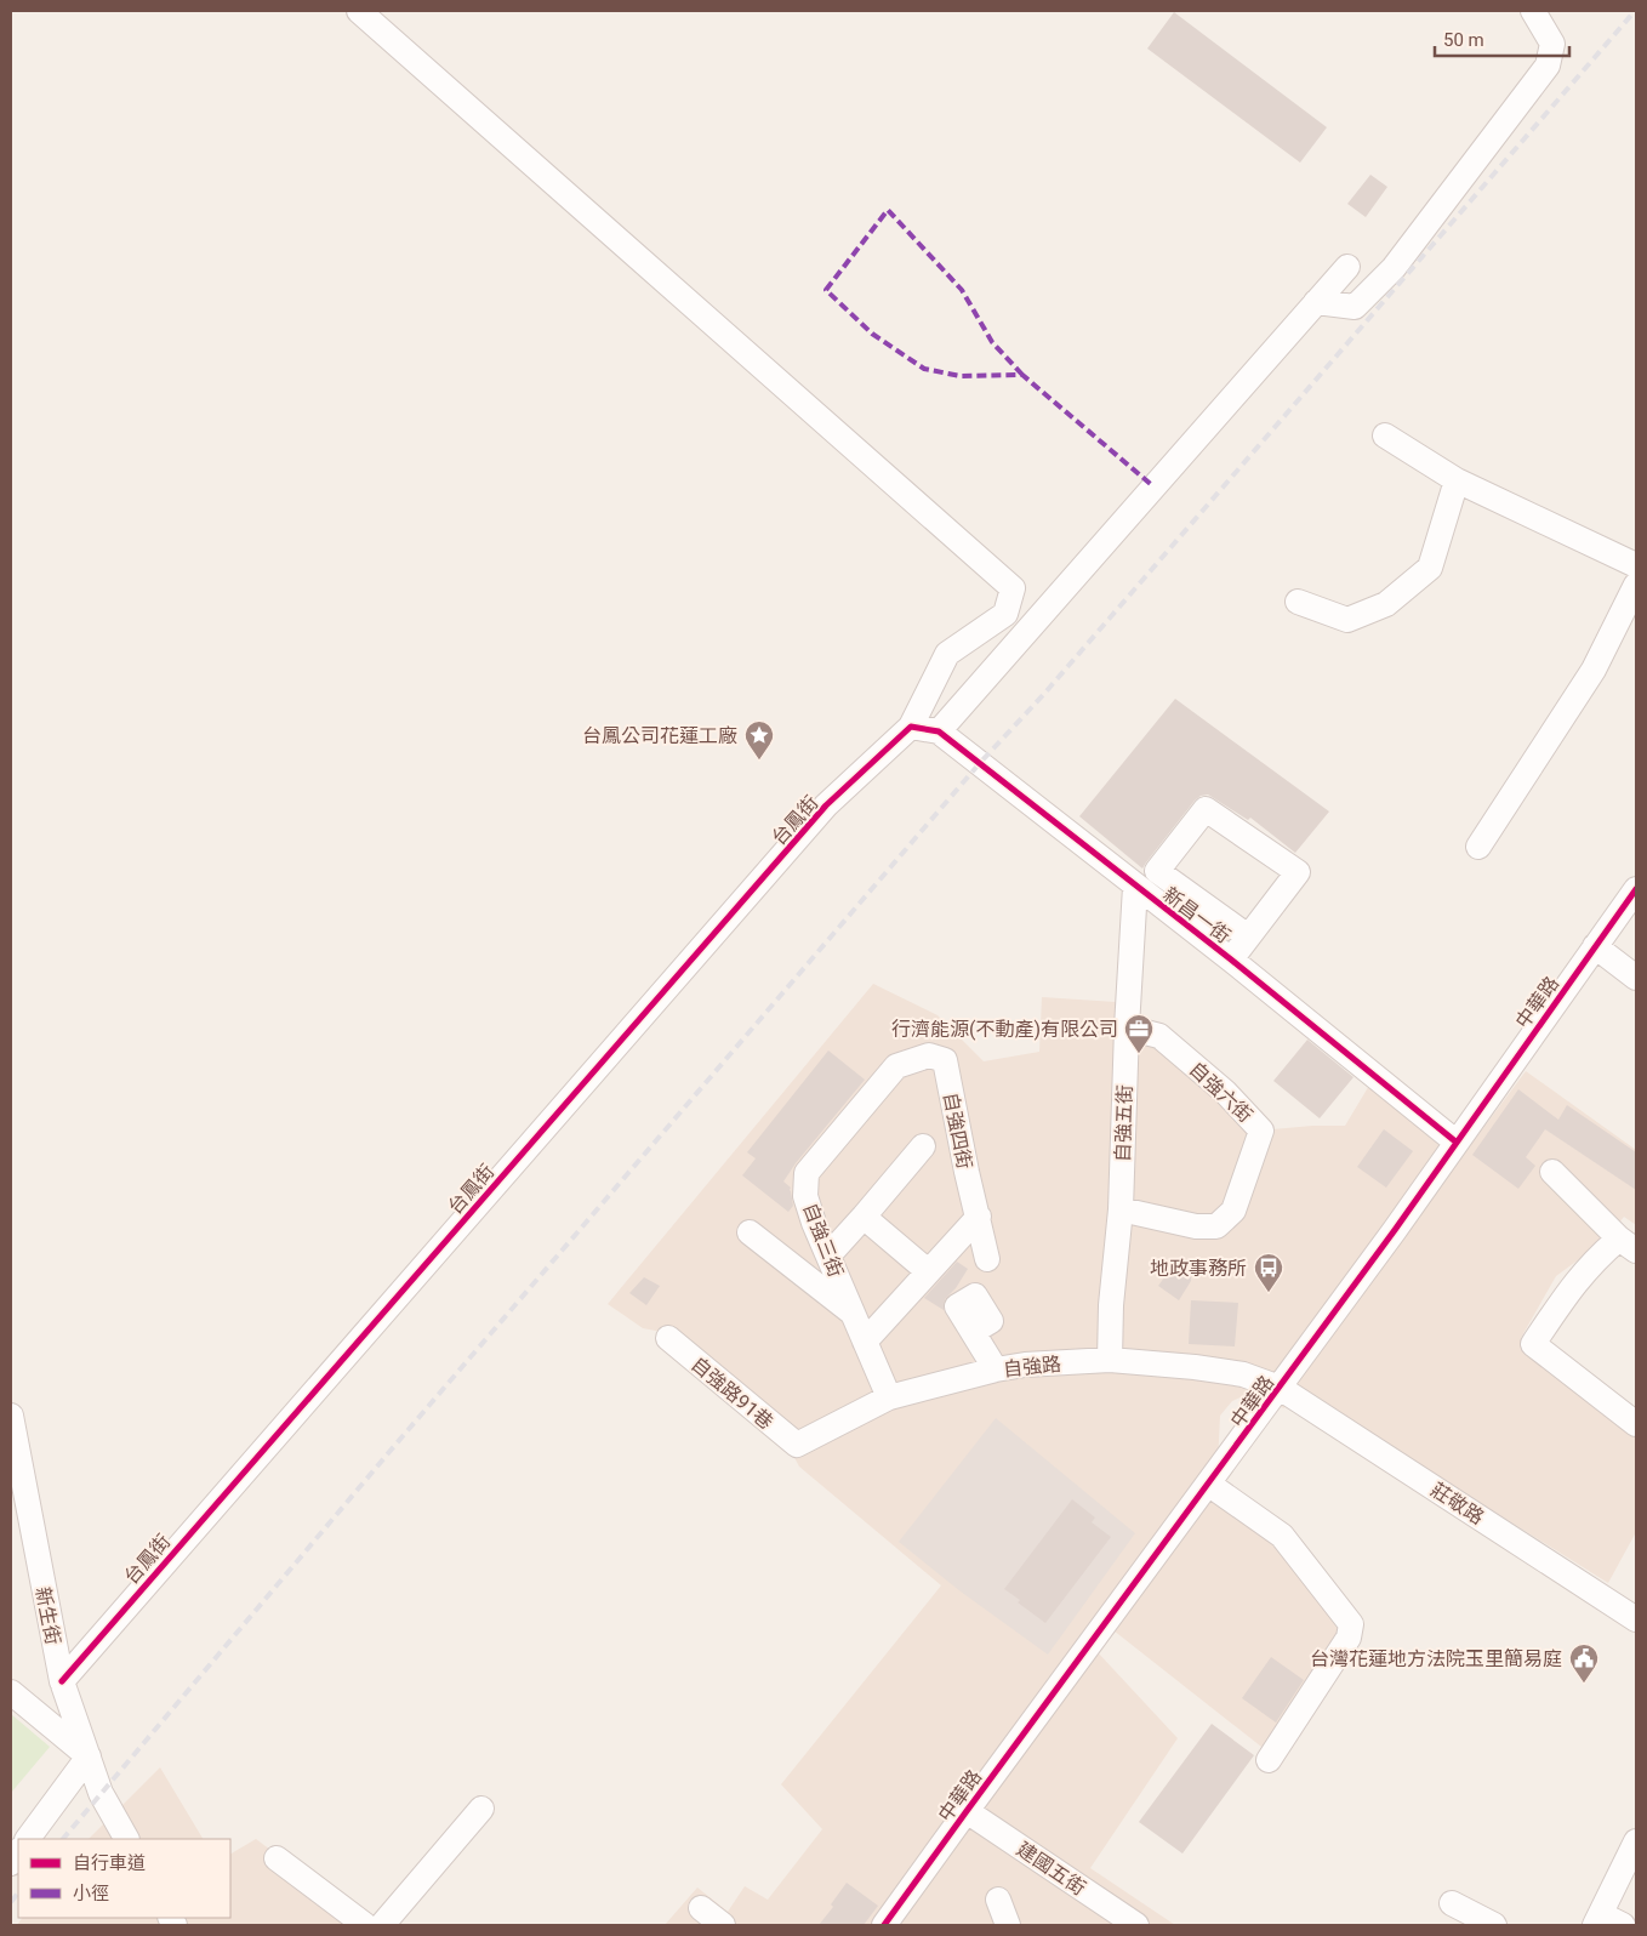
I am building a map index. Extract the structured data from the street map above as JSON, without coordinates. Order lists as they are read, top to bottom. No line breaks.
{"streets":{"street":["台鳳街","新昌一街","中華路","自強六街","自強五街","自強四街","自強三街","自強路","自強路91巷","莊敬路","新生街","建國五街"]},"crossings":[["台鳳街","新昌一街"],["台鳳街","新生街"],["新昌一街","中華路"],["新昌一街","自強五街"],["中華路","自強路"],["中華路","莊敬路"],["中華路","建國五街"],["自強六街","自強五街"],["自強五街","自強路"],["自強四街","自強三街"],["自強三街","自強路"],["自強路","自強路91巷"],["自強路","莊敬路"]],"places":{"place":["台鳳公司花蓮工廠"],"office":["行濟能源(不動產)有限公司"],"bus stop":["地政事務所"],"public building":["台灣花蓮地方法院玉里簡易庭"]},"legend":["自行車道","小徑"],"scale_bar":"50 m"}
